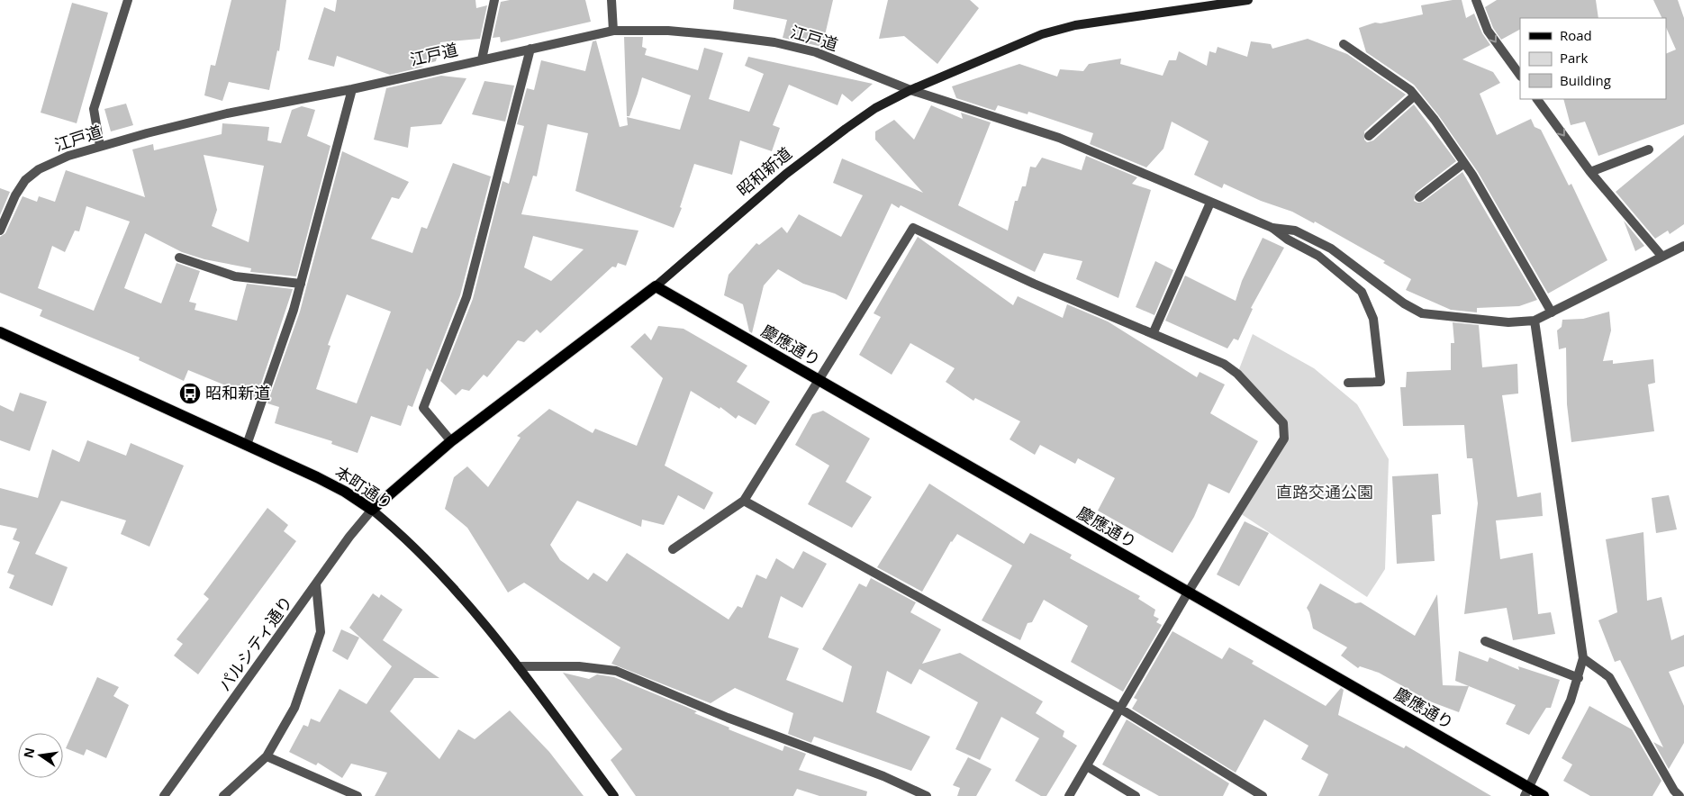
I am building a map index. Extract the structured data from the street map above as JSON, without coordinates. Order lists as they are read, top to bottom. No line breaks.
{"streets":{"main road":["昭和新道","慶應通り","本町通り"],"street":["江戸道","パルシティ通り"]},"crossings":[["江戸道","昭和新道"],["昭和新道","慶應通り"],["昭和新道","本町通り"],["昭和新道","パルシティ通り"],["本町通り","パルシティ通り"]],"parks":["直路交通公園"],"places":{"bus stop":["昭和新道"]},"legend":["Road","Park","Building"],"north":"left"}
